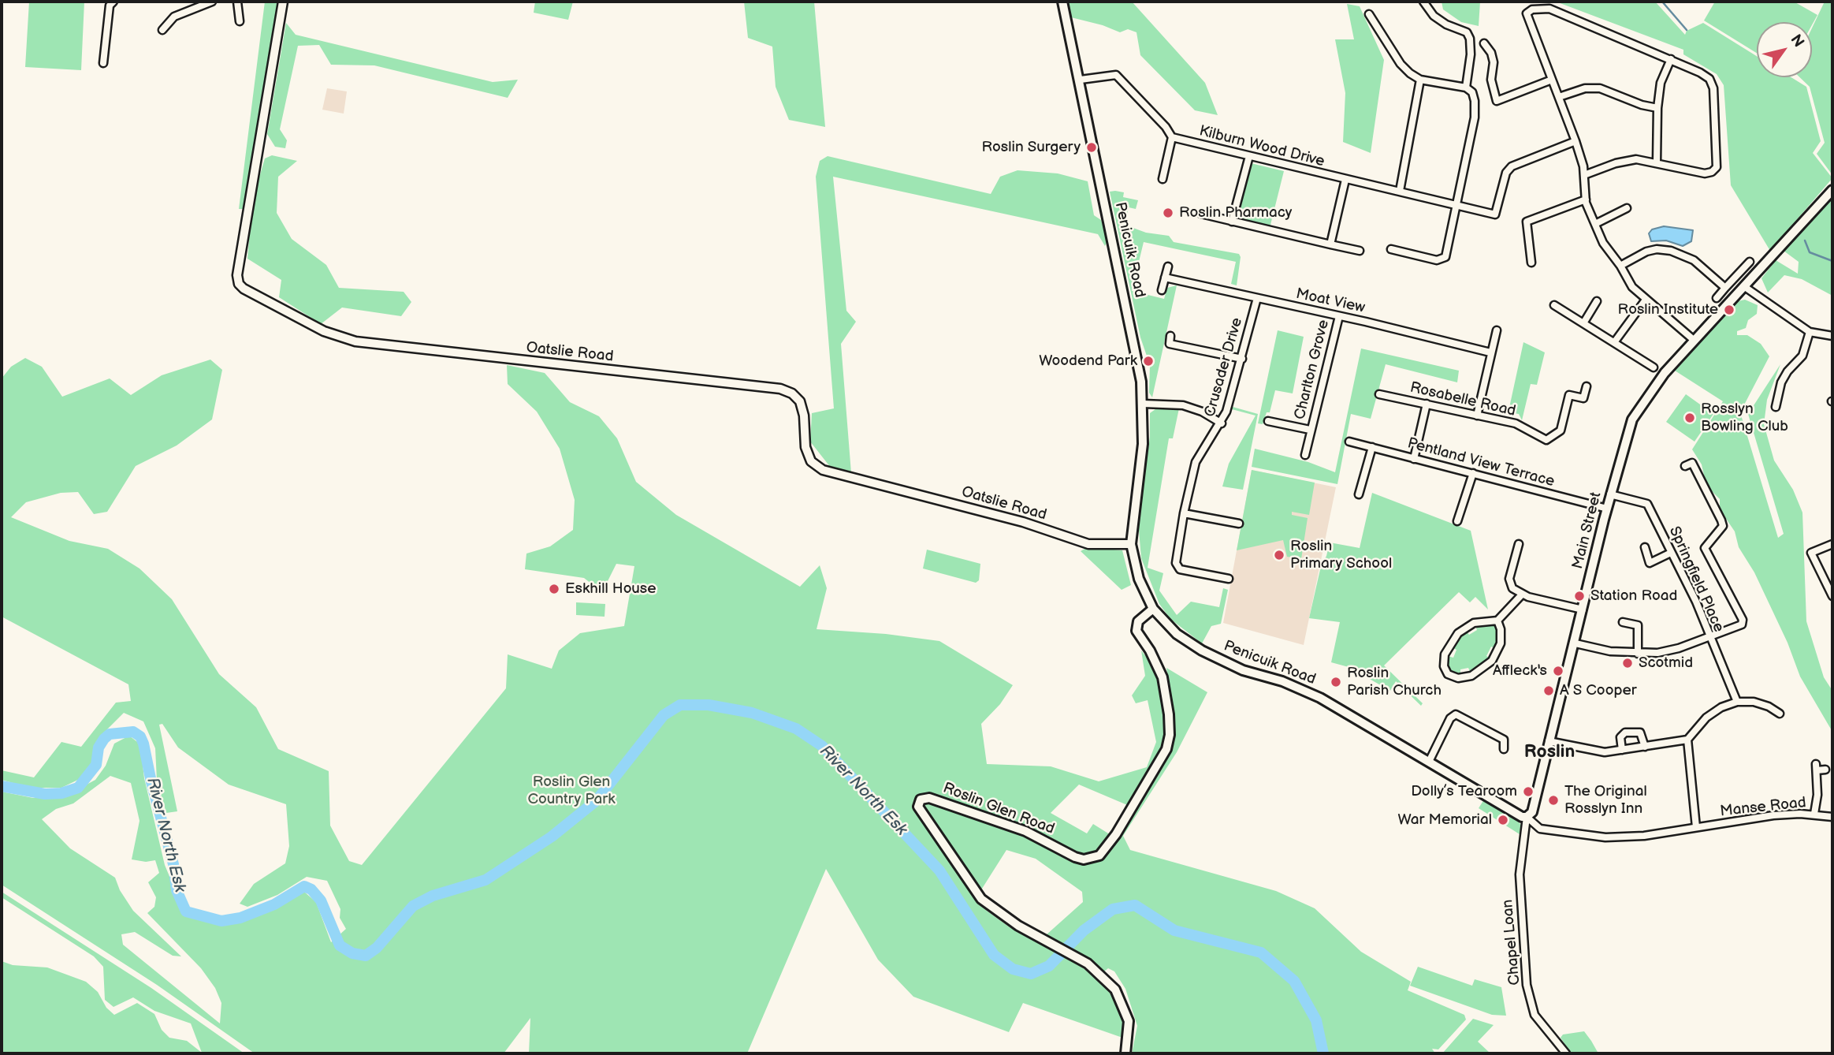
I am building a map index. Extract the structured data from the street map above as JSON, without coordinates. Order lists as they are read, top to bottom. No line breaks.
{"streets":{"main road":["Penicuik Road","Main Street","Roslin Glen Road"],"street":["Kilburn Wood Drive","Moat View","Oatslie Road","Crusader Drive","Charlton Grove","Rosabelle Road","Pentland View Terrace","Springfield Place","Manse Road","Chapel Loan"]},"crossings":[["Penicuik Road","Oatslie Road"],["Penicuik Road","Main Street"],["Penicuik Road","Manse Road"],["Penicuik Road","Roslin Glen Road"],["Penicuik Road","Chapel Loan"],["Moat View","Crusader Drive"],["Moat View","Charlton Grove"],["Pentland View Terrace","Main Street"],["Main Street","Springfield Place"],["Main Street","Manse Road"],["Main Street","Chapel Loan"],["Manse Road","Chapel Loan"]],"districts":["Roslin"],"water":["River North Esk"],"parks":["Roslin Glen Country Park"],"places":["Roslin Surgery","Roslin Pharmacy","Roslin Institute","Woodend Park","Rosslyn Bowling Club","Roslin Primary School","Eskhill House","Station Road","Scotmid","Affleck's","Roslin Parish Church","A S Cooper","Dolly’s Tearoom","The Original Rosslyn Inn","War Memorial"],"north":"top right"}
